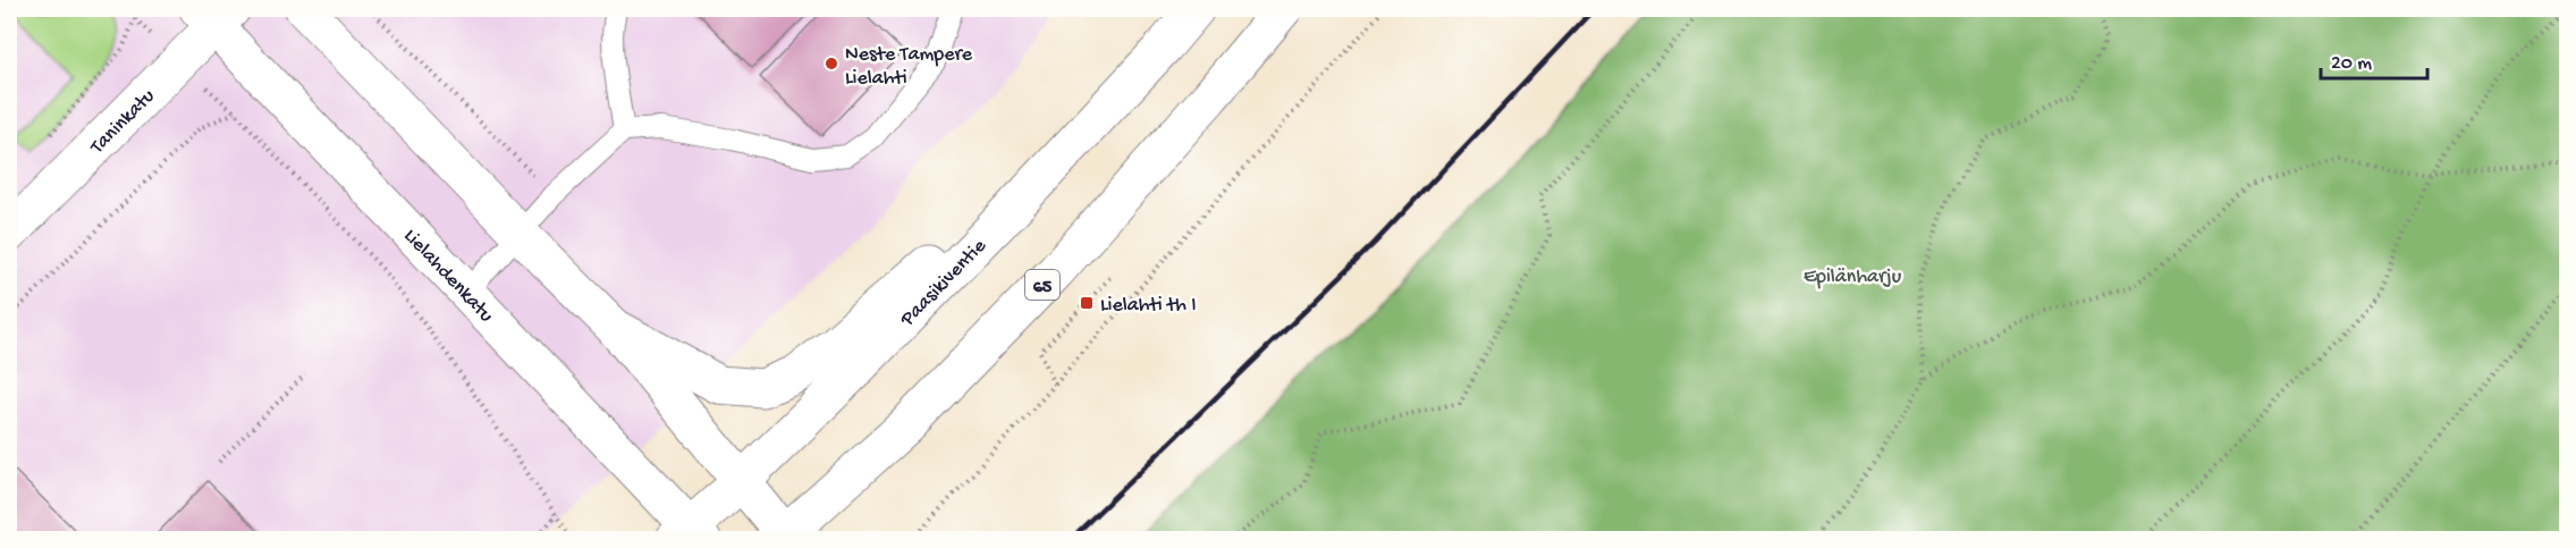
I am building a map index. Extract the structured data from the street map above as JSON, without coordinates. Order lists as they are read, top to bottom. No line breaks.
{"streets":{"main road":["Taninkatu","Lielahdenkatu","Paasikiventie","65"]},"crossings":[["Taninkatu","Lielahdenkatu"],["Lielahdenkatu","Paasikiventie"]],"parks":["Epilänharju"],"places":{"other":["Neste Tampere Lielahti"],"transit":["Lielahti th I"]},"scale_bar":"20 m"}
